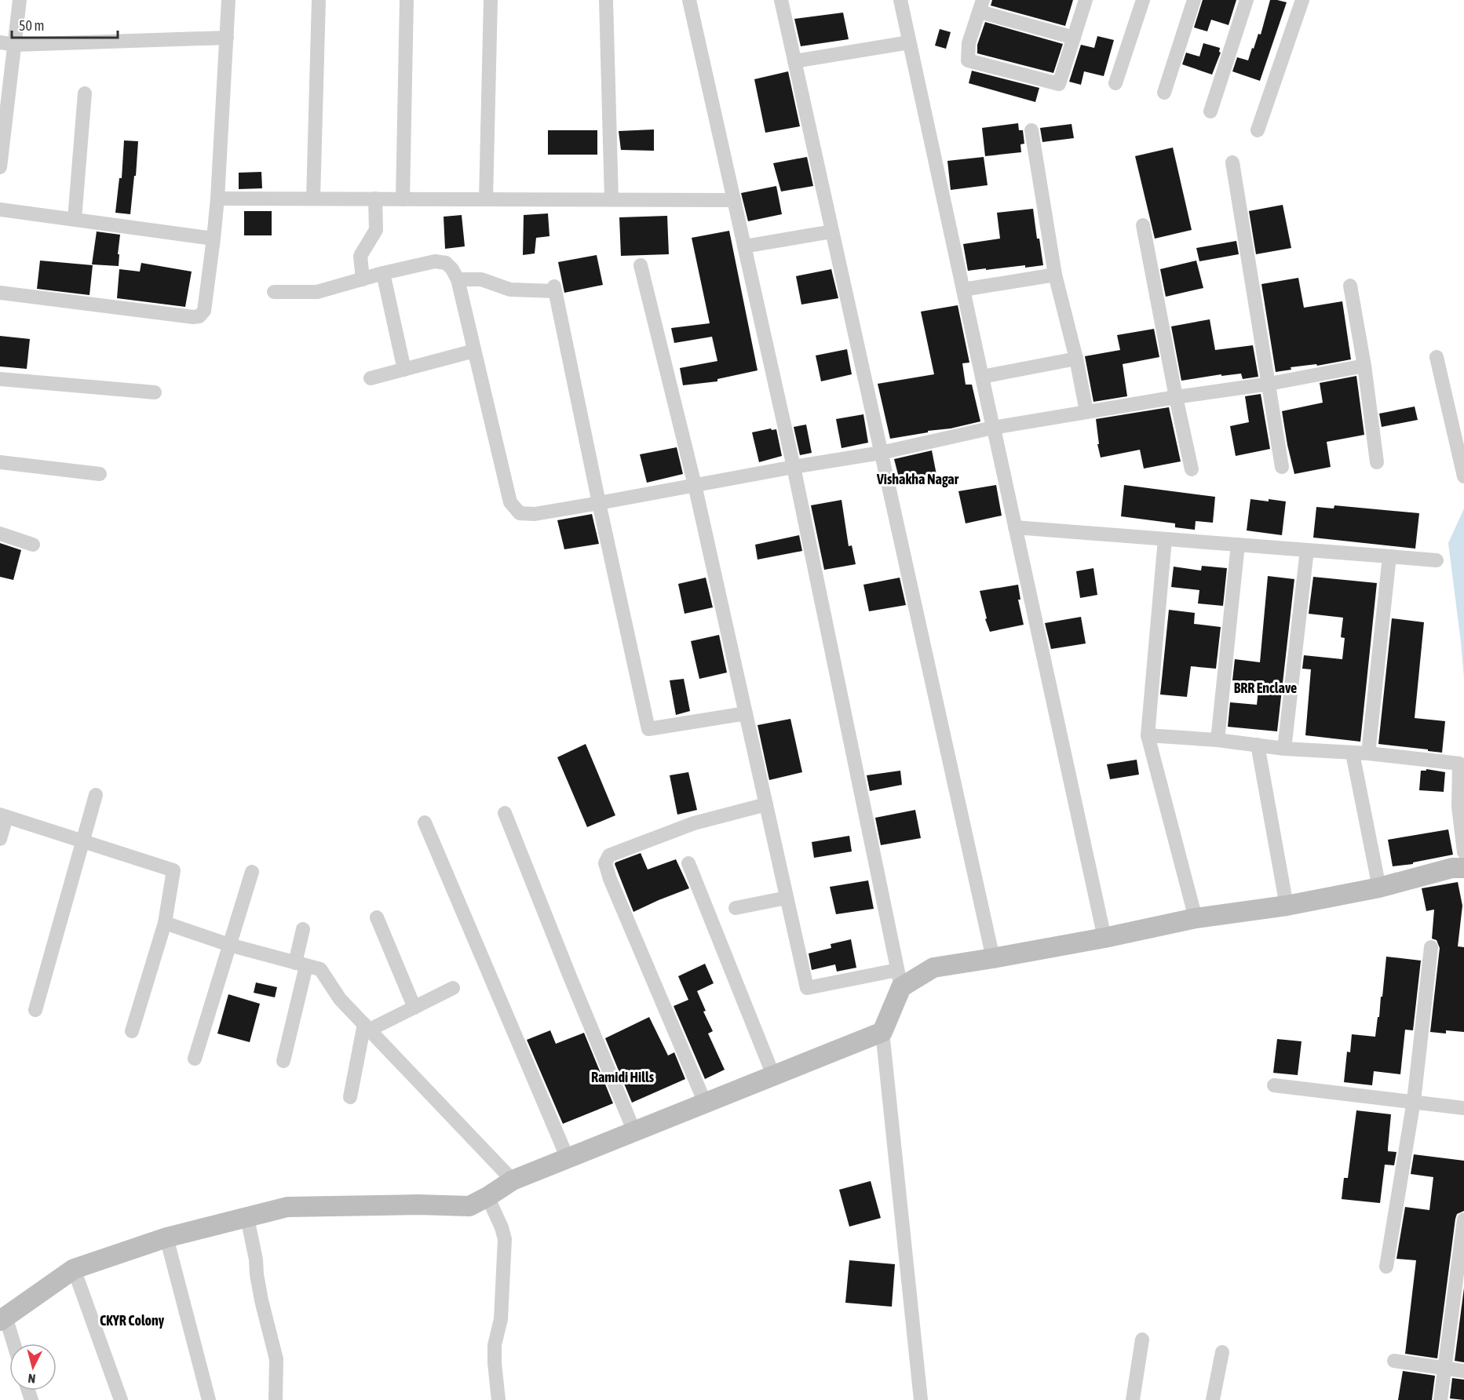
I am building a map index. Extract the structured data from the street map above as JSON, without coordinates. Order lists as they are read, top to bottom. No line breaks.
{"districts":["Vishakha Nagar","BRR Enclave","Ramidi Hills","CKYR Colony"],"scale_bar":"50 m","north":"bottom"}
